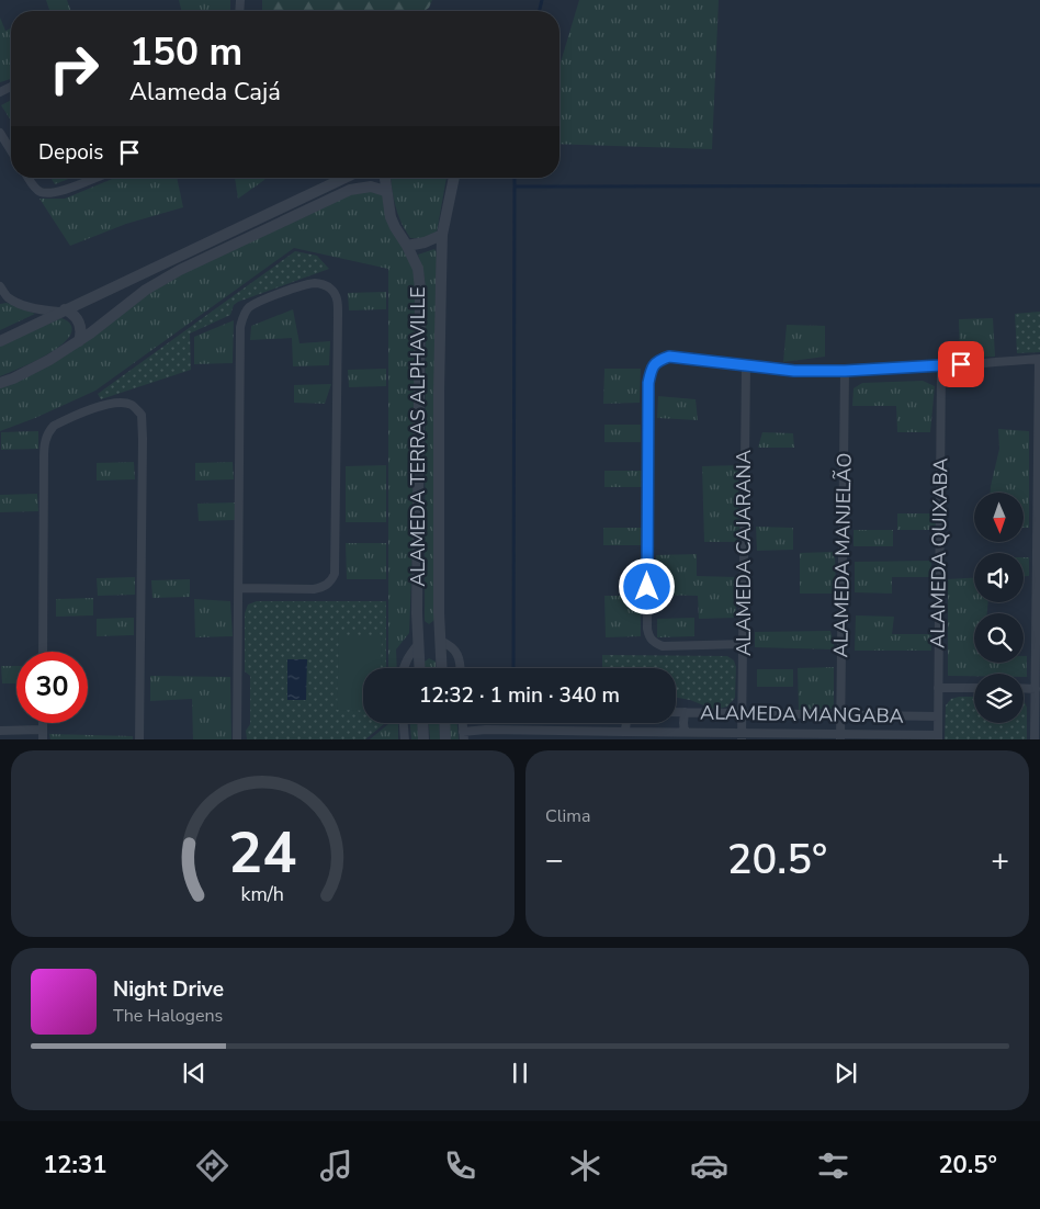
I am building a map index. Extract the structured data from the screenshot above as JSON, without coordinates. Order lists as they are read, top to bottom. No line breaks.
{"streets":{"street":["ALAMEDA TERRAS ALPHAVILLE","ALAMEDA CAJARANA","ALAMEDA QUIXABA","ALAMEDA MANJELÃO","ALAMEDA MANGABA"]},"crossings":[["ALAMEDA CAJARANA","ALAMEDA MANGABA"],["ALAMEDA QUIXABA","ALAMEDA MANGABA"],["ALAMEDA MANJELÃO","ALAMEDA MANGABA"]],"north":"bottom","page":{"turn":["150 m","Alameda Cajá"],"then":"Depois","limit":"30","trip":"12:32 · 1 min · 340 m","tile":"Clima","heat":["−","20.5°","+"],"song":["Night Drive","The Halogens"],"tabs":["12:31","20.5°"],"gauge":["24","km/h"]}}
